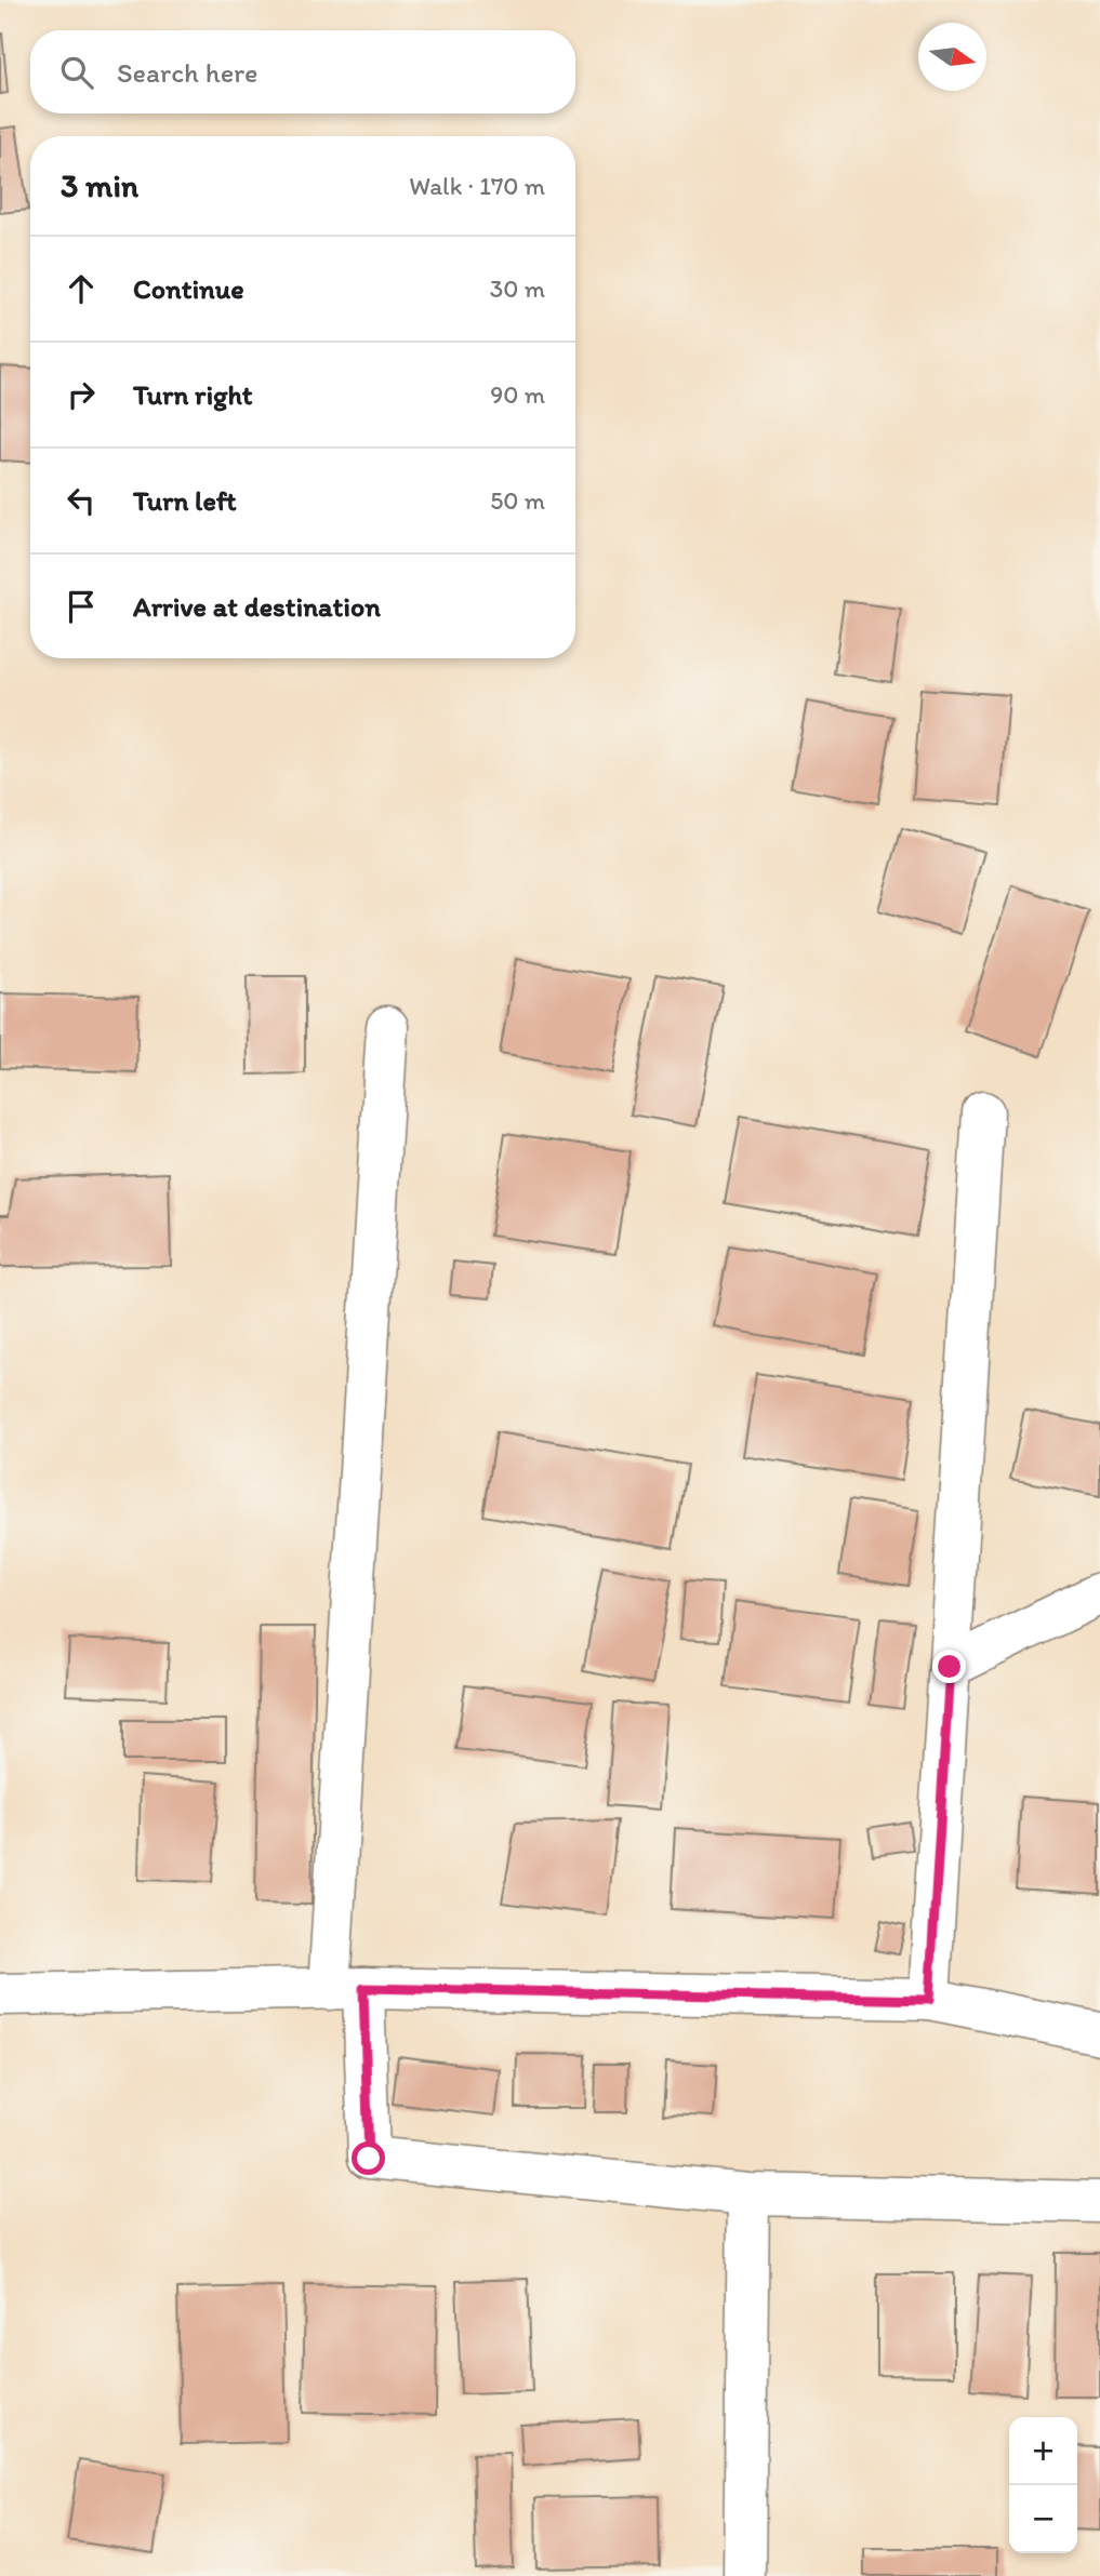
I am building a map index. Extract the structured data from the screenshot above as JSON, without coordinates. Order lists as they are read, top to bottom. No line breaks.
{"north":"right","page":{"search":"Search here","heading":["3 min","Walk · 170 m"],"list":[["Continue","30 m"],["Turn right","90 m"],["Turn left","50 m"],"Arrive at destination"],"map_buttons":["+","−"]}}
